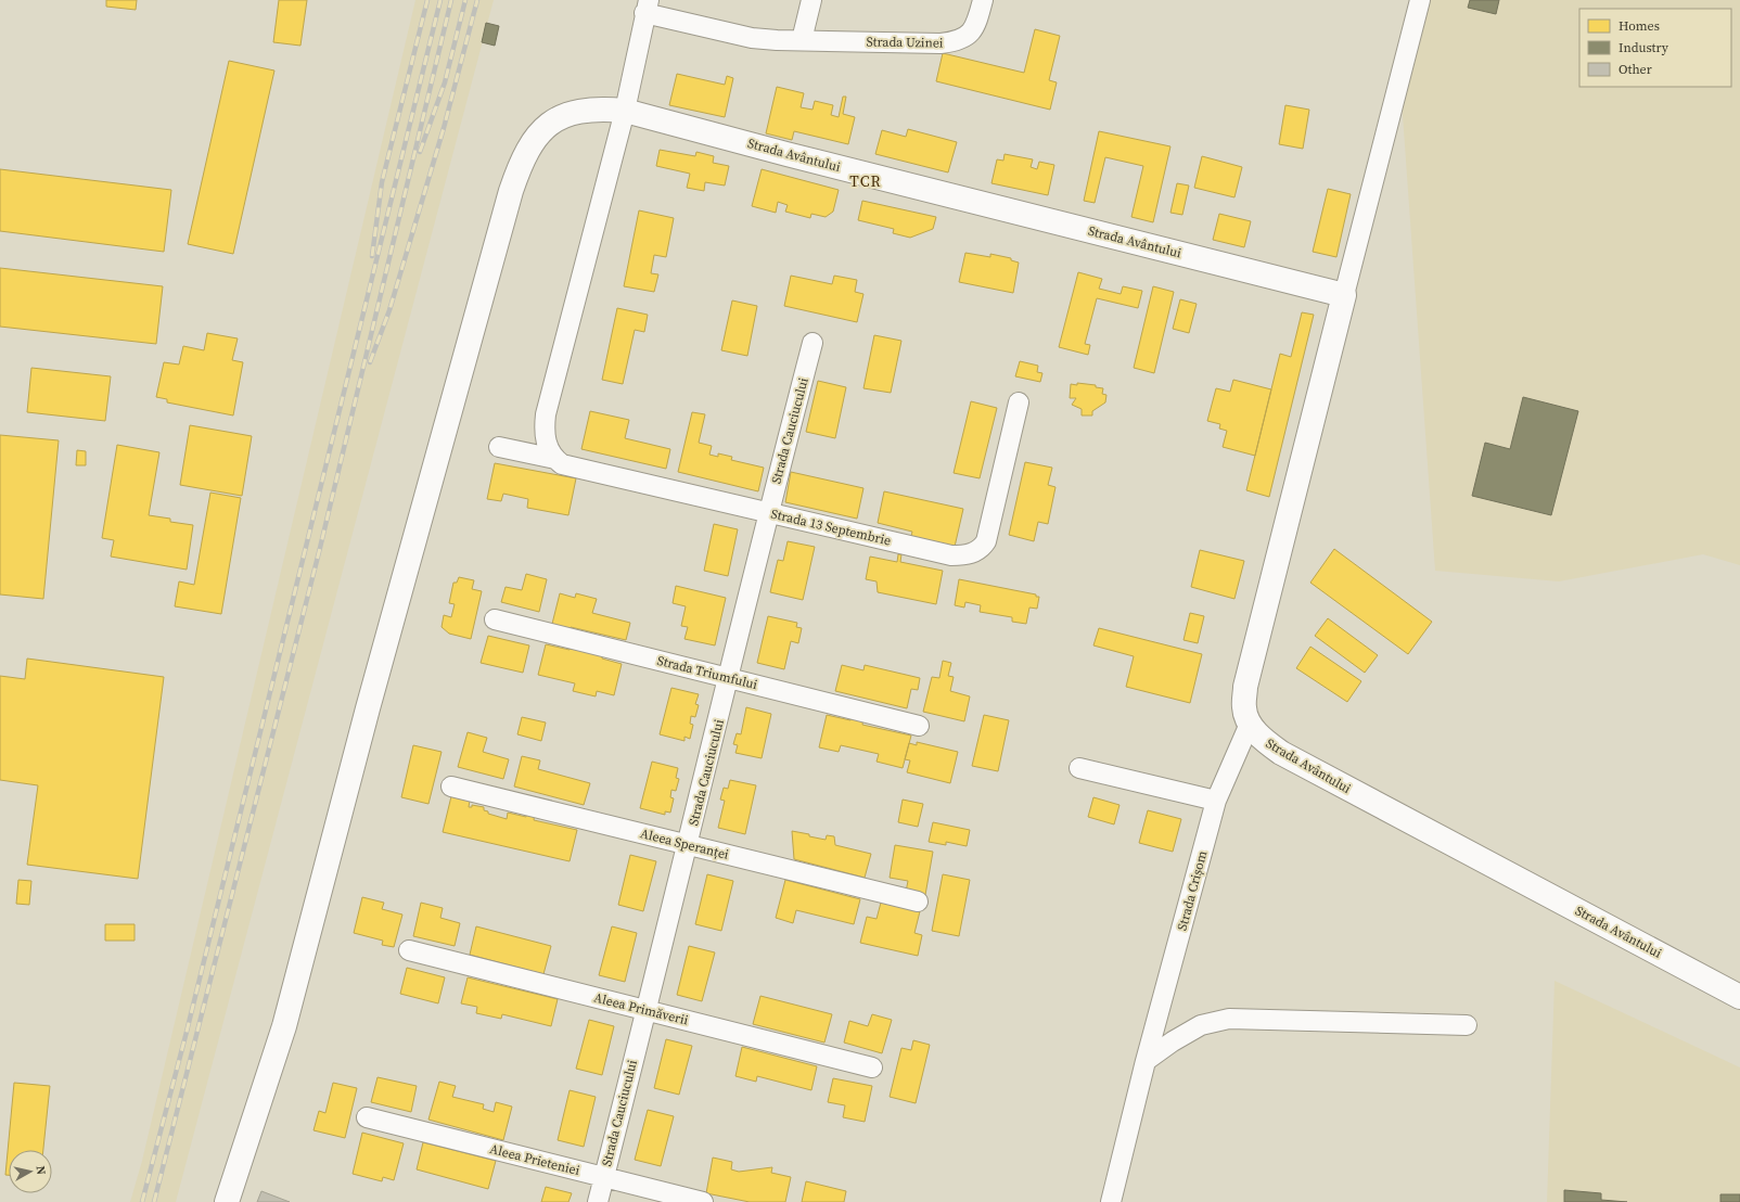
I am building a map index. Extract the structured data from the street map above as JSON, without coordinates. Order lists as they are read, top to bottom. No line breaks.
{"streets":{"main road":["Strada Avântului"],"street":["Strada Uzinei","Strada Cauciucului","Strada 13 Septembrie","Strada Triumfului","Aleea Speranței","Strada Crișom","Aleea Primăverii","Aleea Prieteniei"]},"crossings":[["Strada Uzinei","Strada Avântului"],["Strada Avântului","Strada Crișom"],["Strada Cauciucului","Strada 13 Septembrie"],["Strada Cauciucului","Strada Triumfului"],["Strada Cauciucului","Aleea Speranței"],["Strada Cauciucului","Aleea Primăverii"],["Strada Cauciucului","Aleea Prieteniei"]],"districts":["TCR"],"legend":["Homes","Industry","Other"],"north":"right"}
